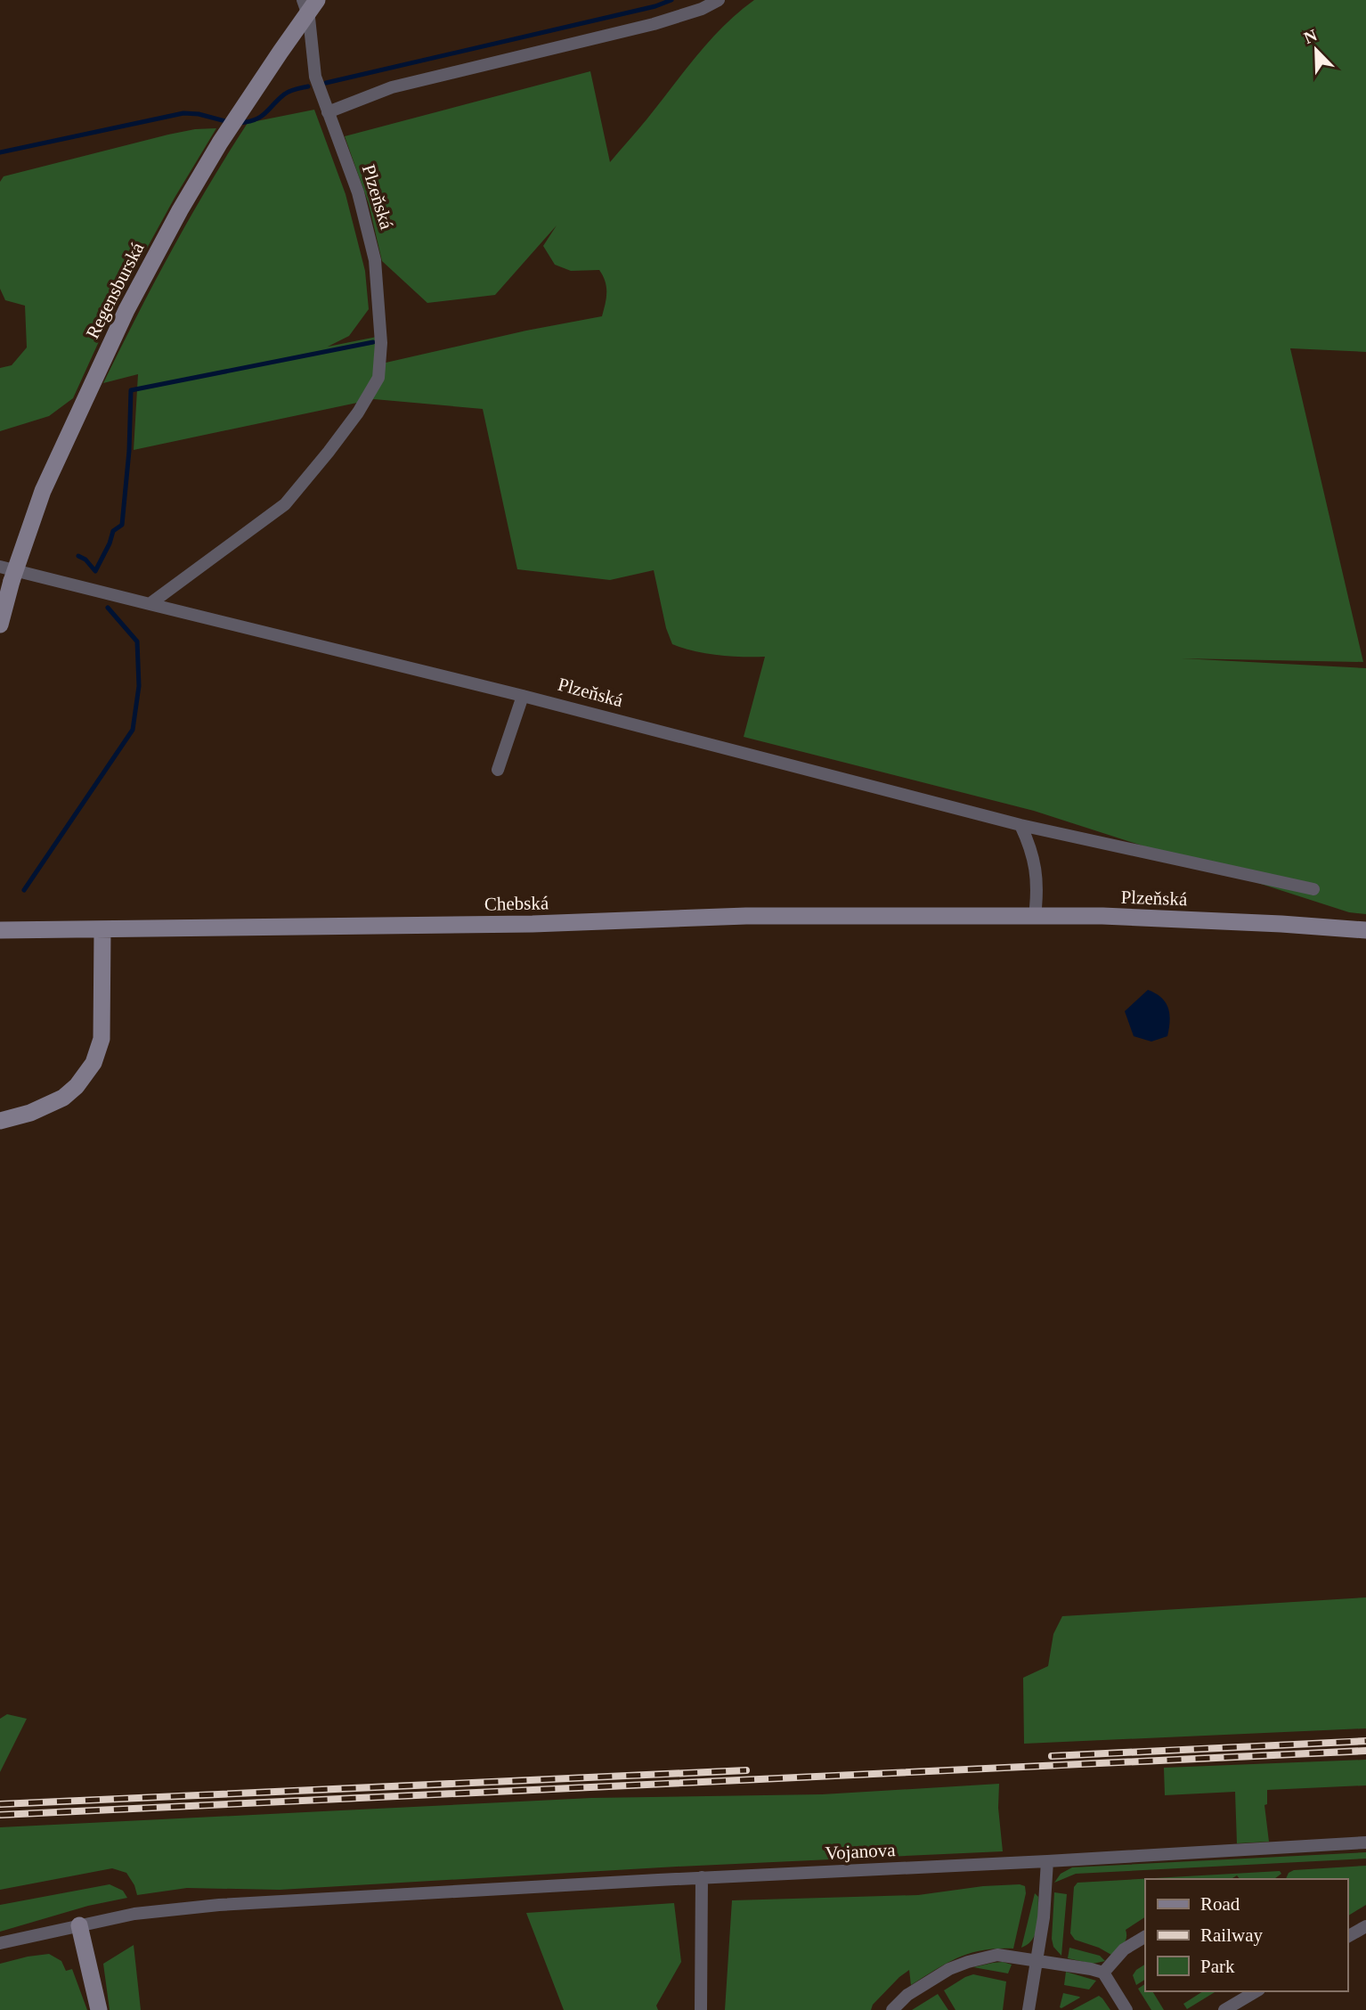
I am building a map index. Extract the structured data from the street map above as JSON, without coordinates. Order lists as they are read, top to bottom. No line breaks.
{"streets":{"main road":["Plzeňská","Regensburská","Chebská"],"street":["Vojanova"]},"crossings":[["Plzeňská","Chebská"]],"legend":["Road","Railway","Park"],"north":"top left"}
